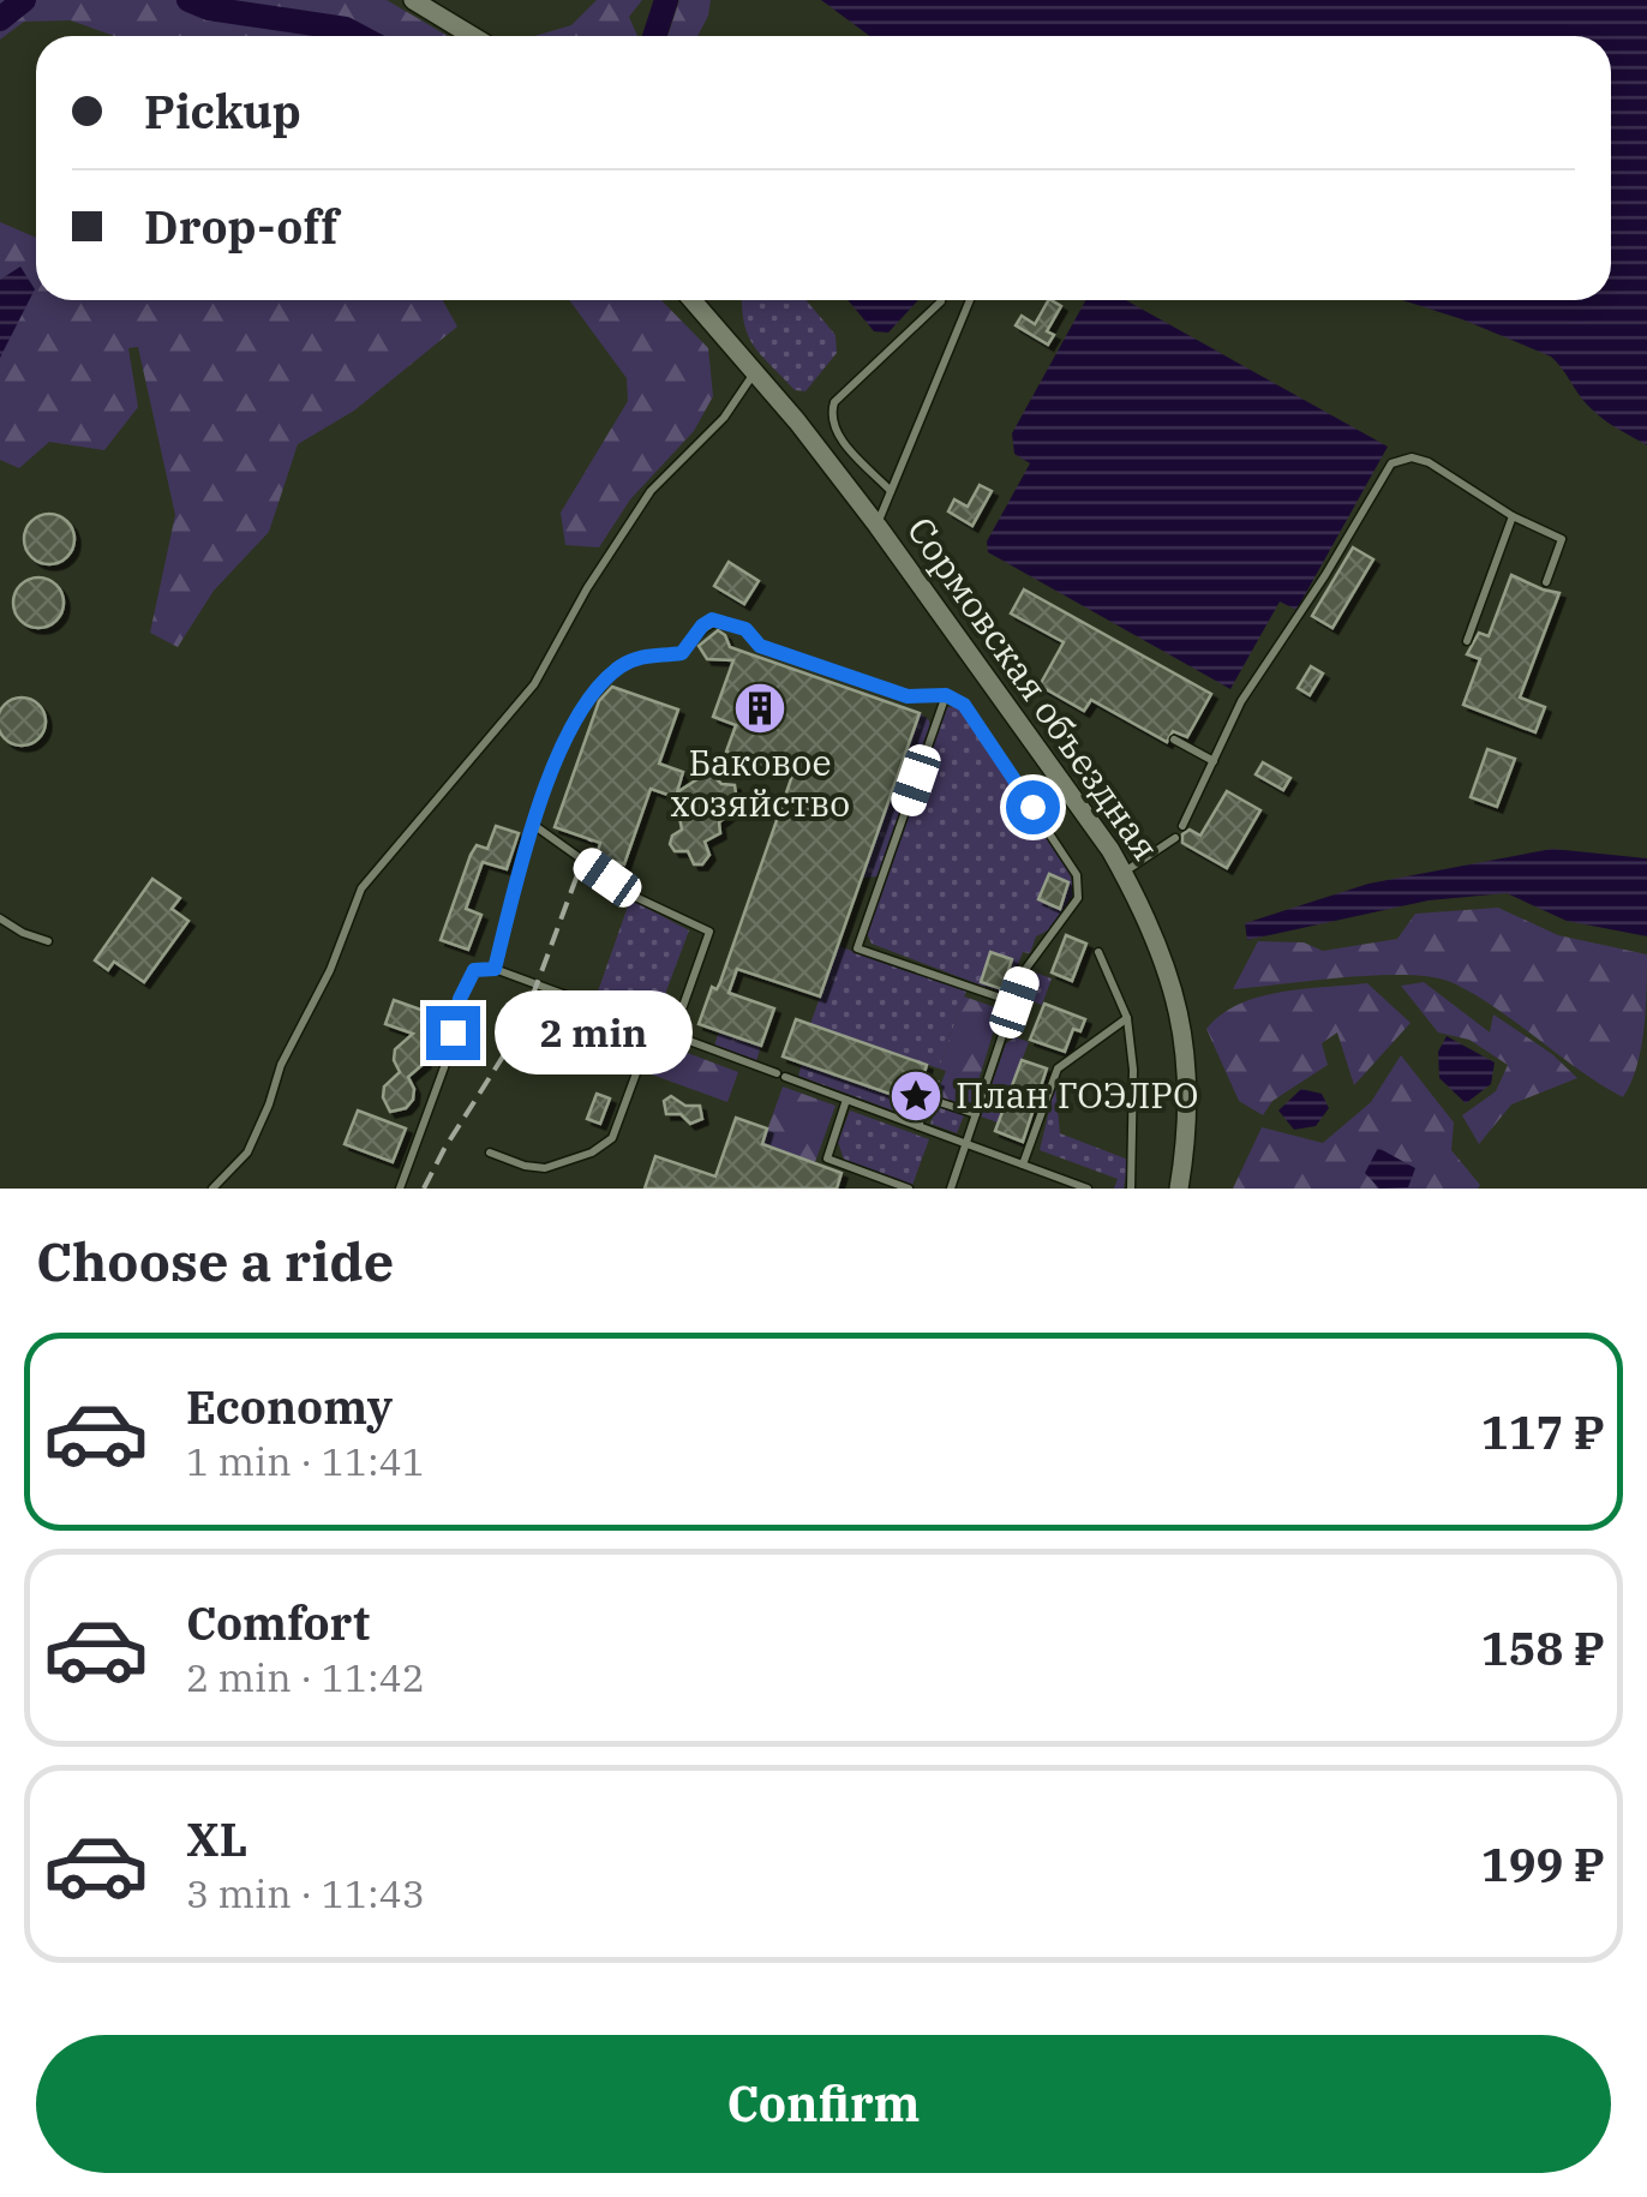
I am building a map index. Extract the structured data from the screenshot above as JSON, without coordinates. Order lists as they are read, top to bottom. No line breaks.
{"streets":{"street":["Сормовская объездная"]},"places":{"building":["Баковое хозяйство"],"place":["План ГОЭЛРО"]},"page":{"banner":["Pickup","Drop-off"],"bubble":"2 min","heading":"Choose a ride","list":[{"name":"Economy","note":"1 min · 11:41","value":"117 ₽"},{"name":"Comfort","note":"2 min · 11:42","value":"158 ₽"},{"name":"XL","note":"3 min · 11:43","value":"199 ₽"}],"buttons":"Confirm"}}
